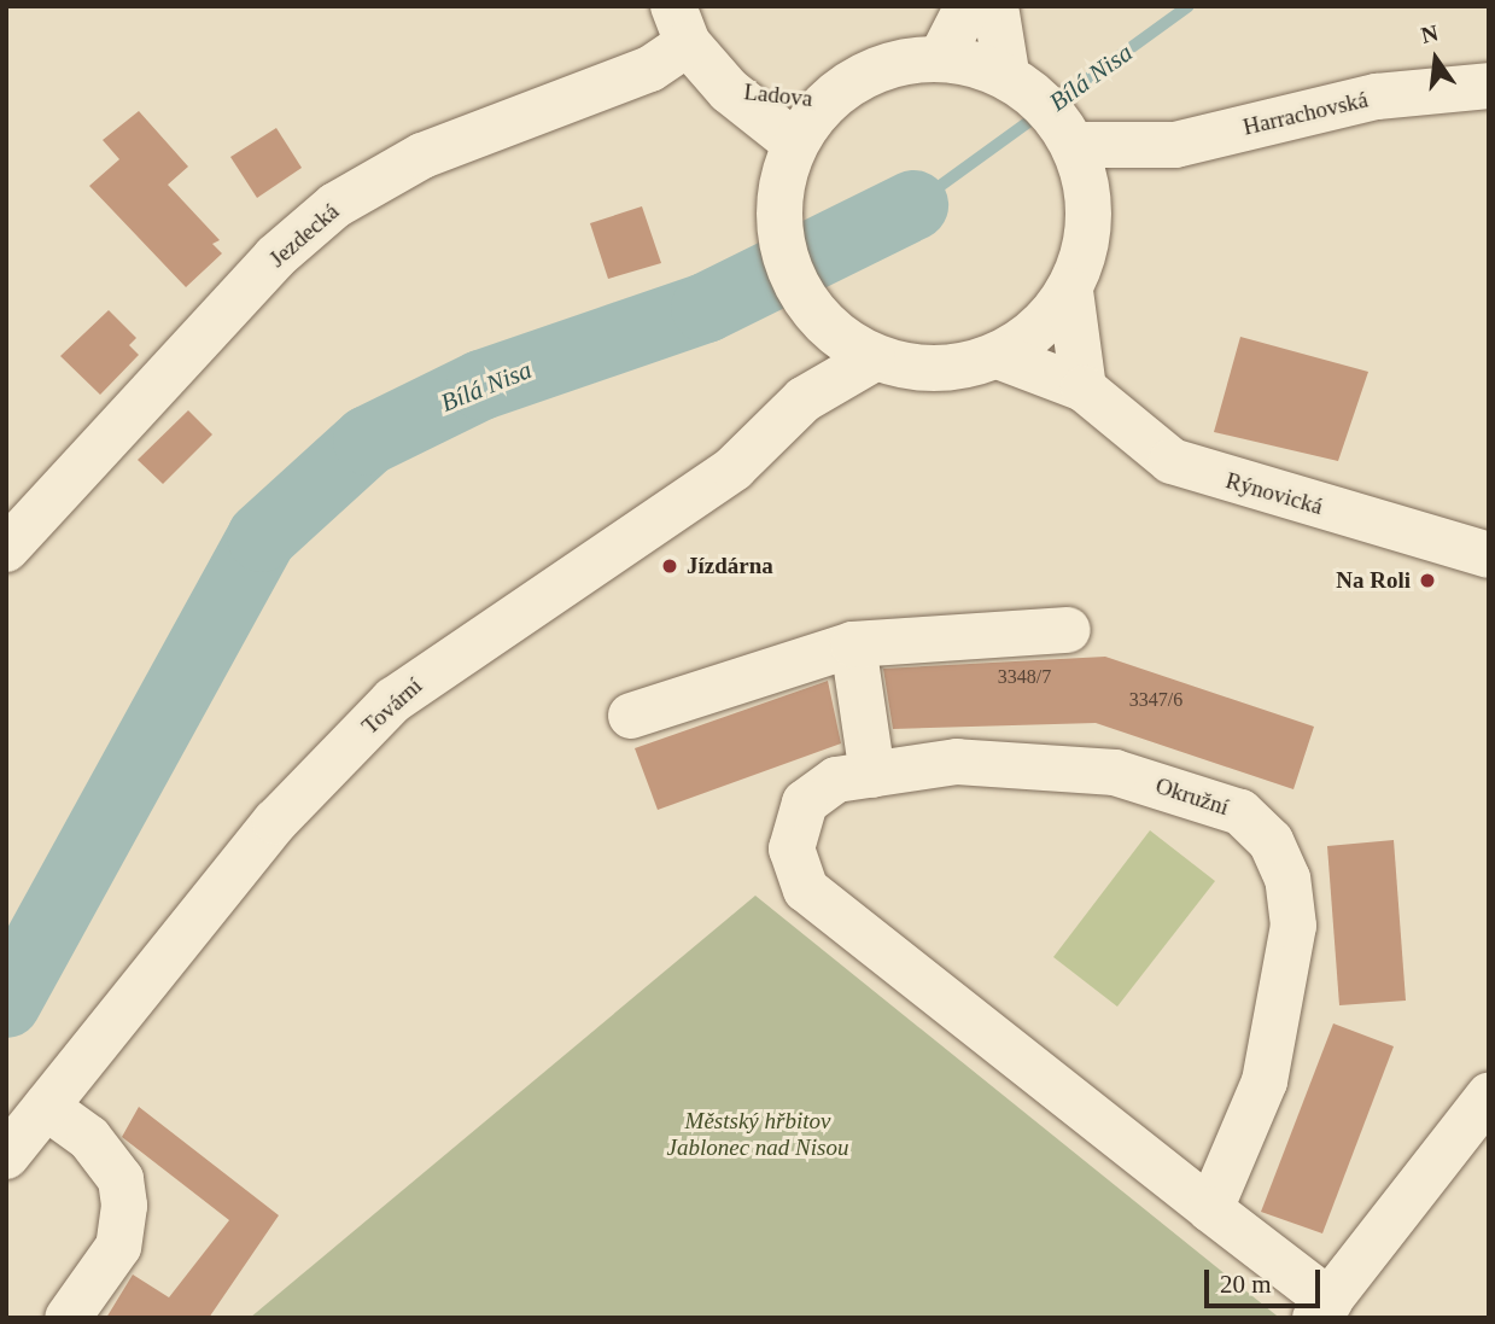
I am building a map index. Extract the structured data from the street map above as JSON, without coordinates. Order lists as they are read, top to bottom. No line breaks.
{"streets":{"street":["Ladova","Harrachovská","Jezdecká","Rýnovická","Tovární","Okružní"]},"crossings":[["Ladova","Jezdecká"]],"water":["Bílá Nisa"],"parks":["Městský hřbitov Jablonec nad Nisou"],"places":["Jízdárna","Na Roli"],"house_numbers":["3348/7","3347/6"],"scale_bar":"20 m","north":"top"}
